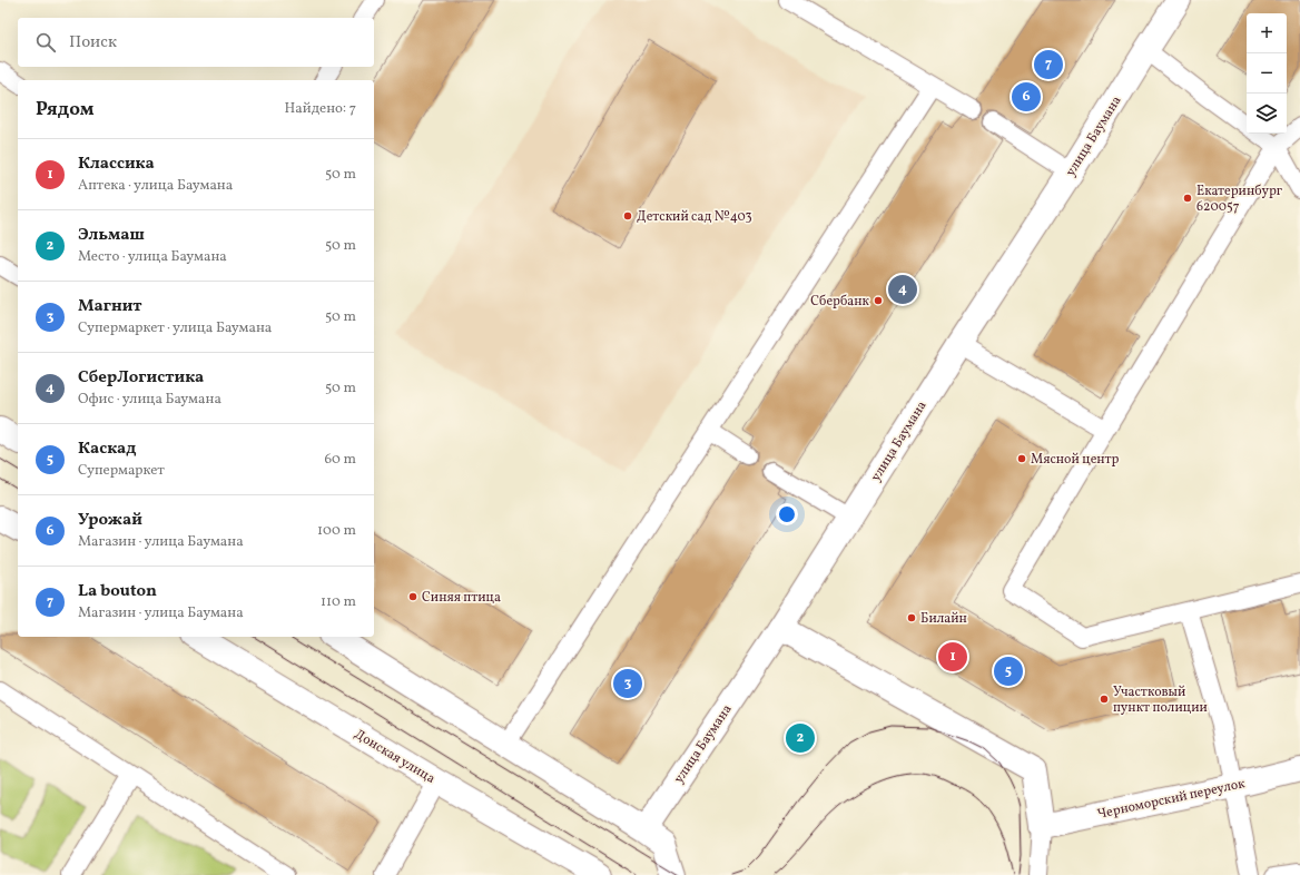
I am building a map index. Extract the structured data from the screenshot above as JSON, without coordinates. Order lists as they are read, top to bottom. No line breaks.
{"streets":{"street":["улица Баумана","Донская улица","Черноморский переулок"]},"places":["Екатеринбург 620057","Детский сад №403","Сбербанк","Мясной центр","Синяя птица","Билайн","Участковый пункт полиции"],"page":{"map_buttons":["+","−"],"search":"Поиск","pins":["7","6","4","1","5","3","2"],"heading":["Рядом","Найдено: 7"],"list":[{"mark":"1","name":"Классика","note":"Аптека · улица Баумана","value":"50 m"},{"mark":"2","name":"Эльмаш","note":"Место · улица Баумана","value":"50 m"},{"mark":"3","name":"Магнит","note":"Супермаркет · улица Баумана","value":"50 m"},{"mark":"4","name":"СберЛогистика","note":"Офис · улица Баумана","value":"50 m"},{"mark":"5","name":"Каскад","note":"Супермаркет","value":"60 m"},{"mark":"6","name":"Урожай","note":"Магазин · улица Баумана","value":"100 m"},{"mark":"7","name":"La bouton","note":"Магазин · улица Баумана","value":"110 m"}]}}
